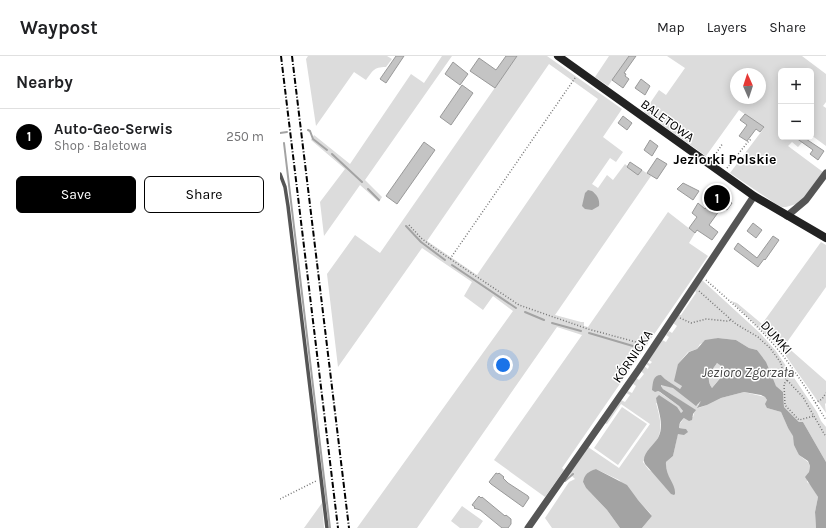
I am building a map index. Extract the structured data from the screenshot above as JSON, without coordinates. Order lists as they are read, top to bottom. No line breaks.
{"streets":{"street":["BALETOWA","KÓRNICKA"],"path":["DUMKI"]},"crossings":[["BALETOWA","KÓRNICKA"],["DUMKI","KÓRNICKA"]],"districts":["Jeziorki Polskie"],"water":["Jezioro Zgorzała"],"north":"top","page":{"header":"Waypost","nav":["Map","Layers","Share"],"heading":"Nearby","map_buttons":["+","−"],"list":[{"mark":"1","name":"Auto-Geo-Serwis","note":"Shop · Baletowa","value":"250 m"}],"buttons":["Save","Share"],"pins":"1"}}
